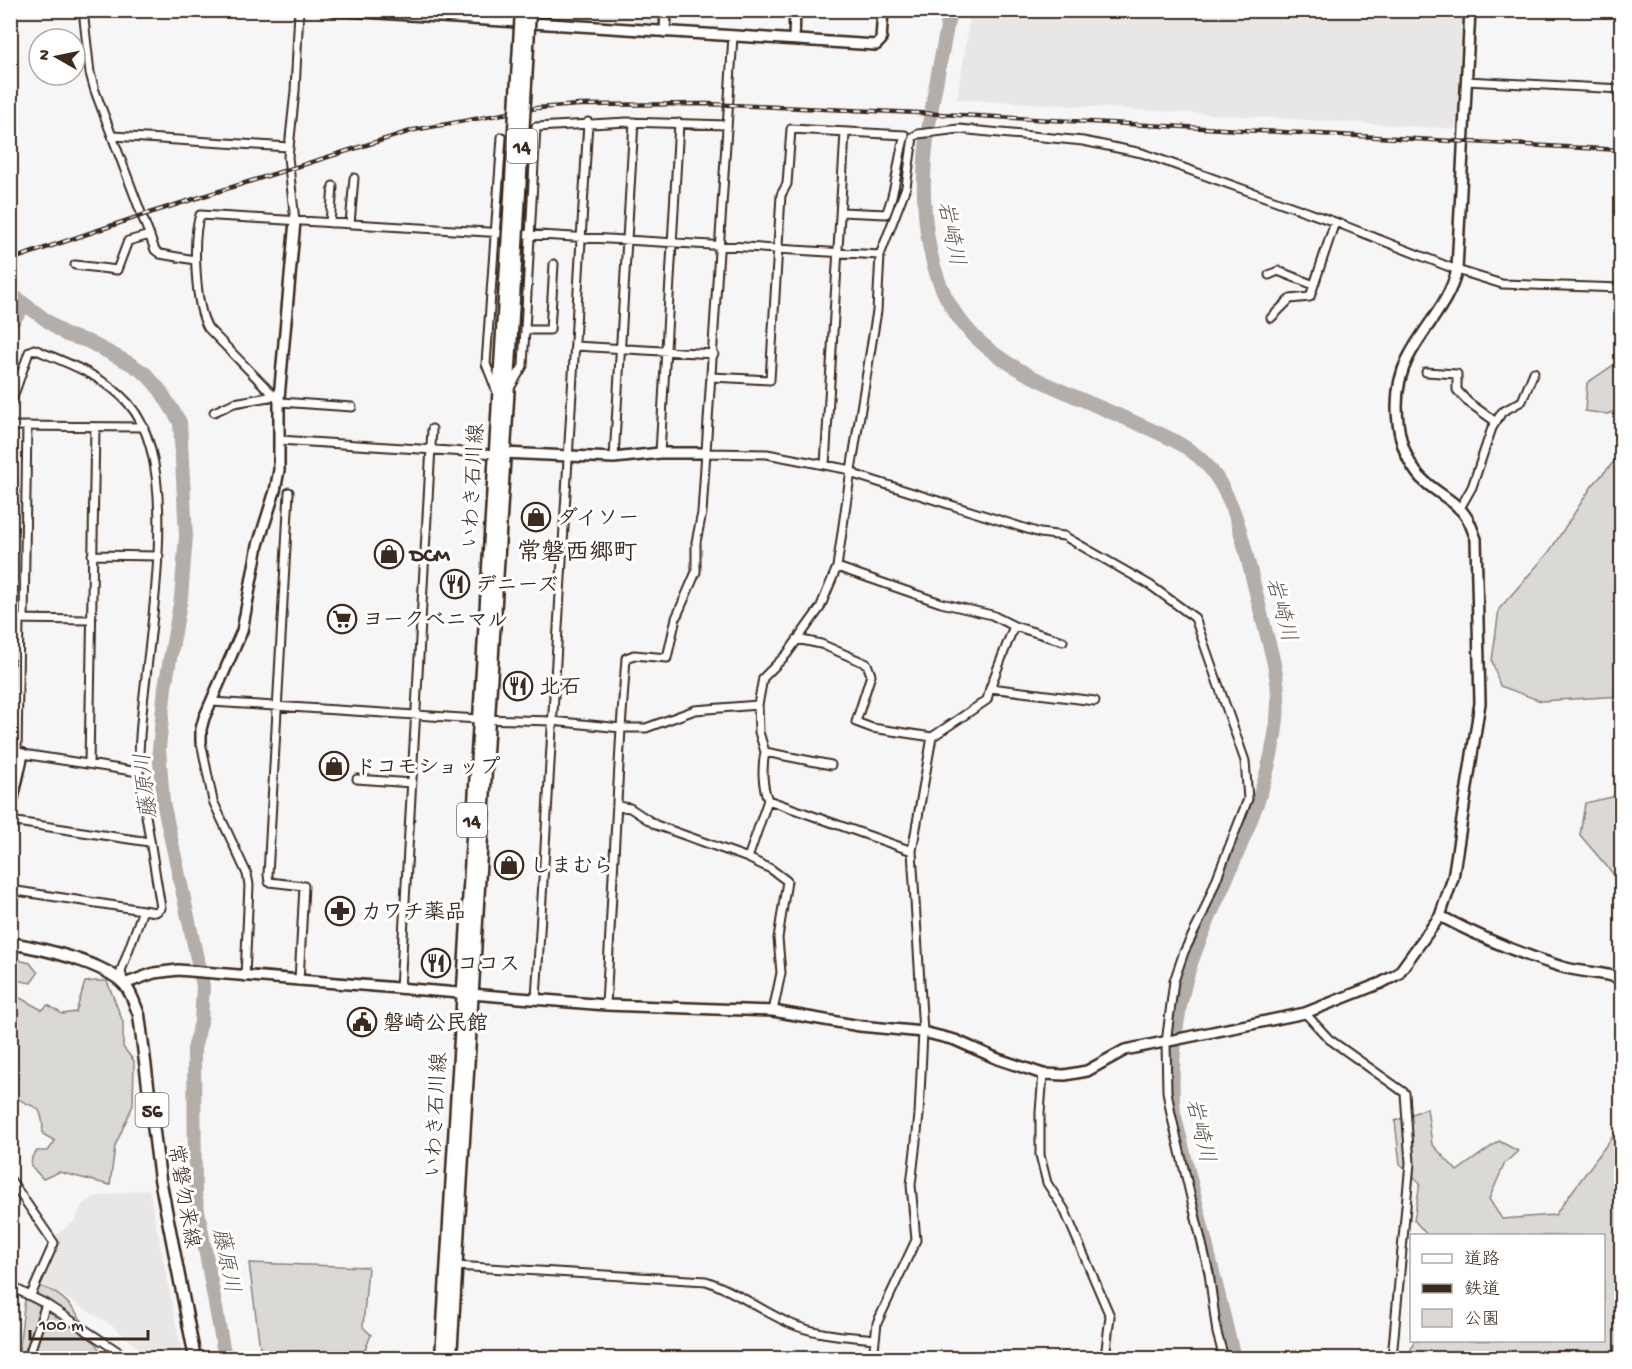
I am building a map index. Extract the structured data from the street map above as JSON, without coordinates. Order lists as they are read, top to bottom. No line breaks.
{"streets":{"main road":["14","いわき石川線","56","常磐勿来線"]},"districts":["常磐西郷町"],"water":["岩崎川","藤原川"],"places":{"shop":["ダイソー","DCM","ドコモショップ","しまむら"],"restaurant":["デニーズ","北石","ココス"],"supermarket":["ヨークベニマル"],"pharmacy":["カワチ薬品"],"public building":["磐崎公民館"]},"legend":["道路","鉄道","公園"],"scale_bar":"100 m","north":"left"}
